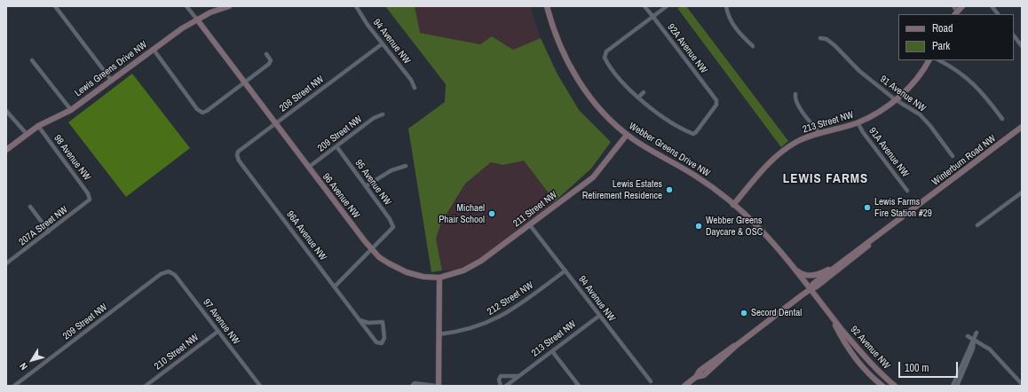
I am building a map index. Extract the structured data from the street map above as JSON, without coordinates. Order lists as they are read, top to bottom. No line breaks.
{"streets":{"street":["94 Avenue NW","92A Avenue NW","Lewis Greens Drive NW","208 Street NW","91 Avenue NW","213 Street NW","209 Street NW","Webber Greens Drive NW","91A Avenue NW","98 Avenue NW","Winterburn Road NW","95 Avenue NW","96 Avenue NW","211 Street NW","207A Street NW","96A Avenue NW","212 Street NW","97 Avenue NW","92 Avenue NW","210 Street NW"]},"crossings":[["94 Avenue NW","208 Street NW"],["94 Avenue NW","213 Street NW"],["94 Avenue NW","211 Street NW"],["94 Avenue NW","212 Street NW"],["Lewis Greens Drive NW","98 Avenue NW"],["Lewis Greens Drive NW","96 Avenue NW"],["208 Street NW","96 Avenue NW"],["208 Street NW","96A Avenue NW"],["91 Avenue NW","213 Street NW"],["213 Street NW","Webber Greens Drive NW"],["213 Street NW","91A Avenue NW"],["209 Street NW","95 Avenue NW"],["209 Street NW","96 Avenue NW"],["209 Street NW","97 Avenue NW"],["Webber Greens Drive NW","Winterburn Road NW"],["Webber Greens Drive NW","211 Street NW"],["Webber Greens Drive NW","92 Avenue NW"],["98 Avenue NW","207A Street NW"],["Winterburn Road NW","92 Avenue NW"],["95 Avenue NW","96 Avenue NW"],["96 Avenue NW","211 Street NW"],["97 Avenue NW","210 Street NW"]],"districts":["LEWIS FARMS"],"places":["Lewis Estates Retirement Residence","Lewis Farms Fire Station #29","Michael Phair School","Webber Greens Daycare & OSC","Secord Dental"],"legend":["Road","Park"],"scale_bar":"100 m","north":"bottom left"}
